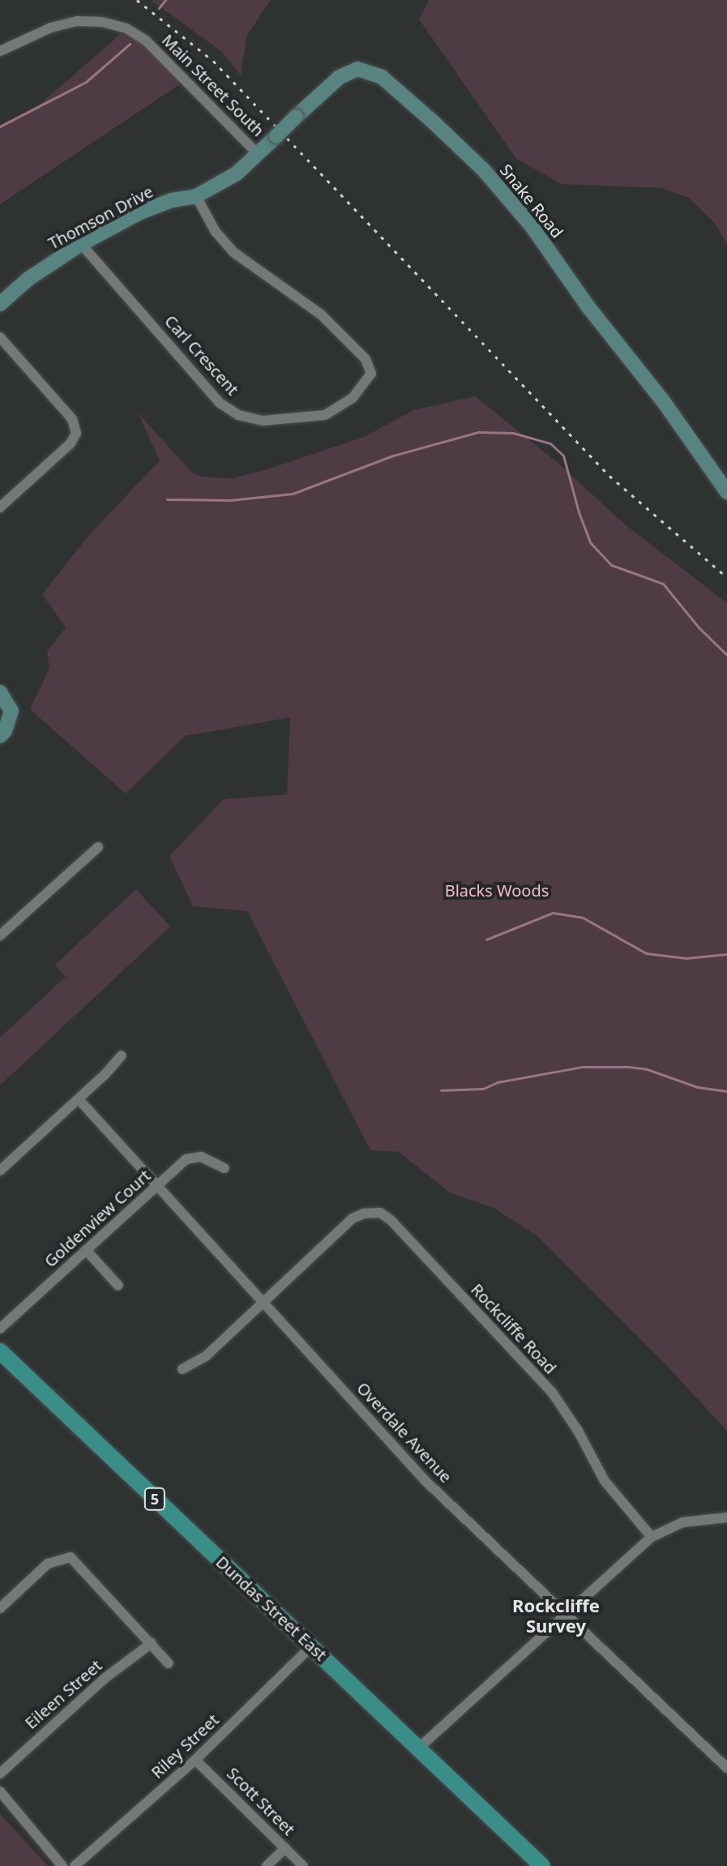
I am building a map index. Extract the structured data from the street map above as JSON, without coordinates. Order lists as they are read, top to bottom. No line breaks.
{"streets":{"main road":["5","Dundas Street East"],"street":["Main Street South","Snake Road","Thomson Drive","Carl Crescent","Goldenview Court","Rockcliffe Road","Overdale Avenue","Eileen Street","Riley Street","Scott Street"]},"crossings":[["Main Street South","Snake Road"],["Main Street South","Thomson Drive"],["Snake Road","Thomson Drive"],["Thomson Drive","Carl Crescent"],["Goldenview Court","Overdale Avenue"],["Rockcliffe Road","Overdale Avenue"],["Dundas Street East","Riley Street"],["Riley Street","Scott Street"]],"districts":["Rockcliffe Survey"],"parks":["Blacks Woods"]}
